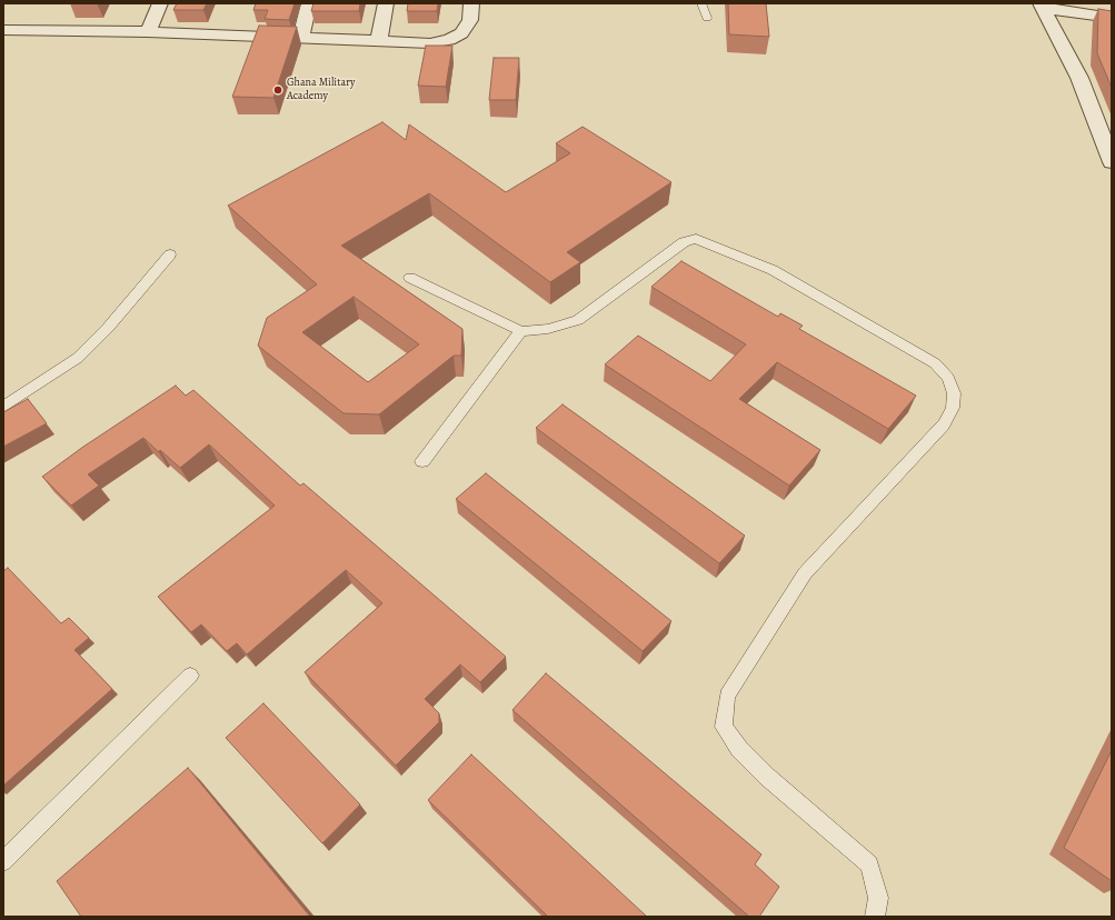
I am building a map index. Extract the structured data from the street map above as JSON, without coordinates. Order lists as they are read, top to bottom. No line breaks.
{"places":["Ghana Military Academy"]}
